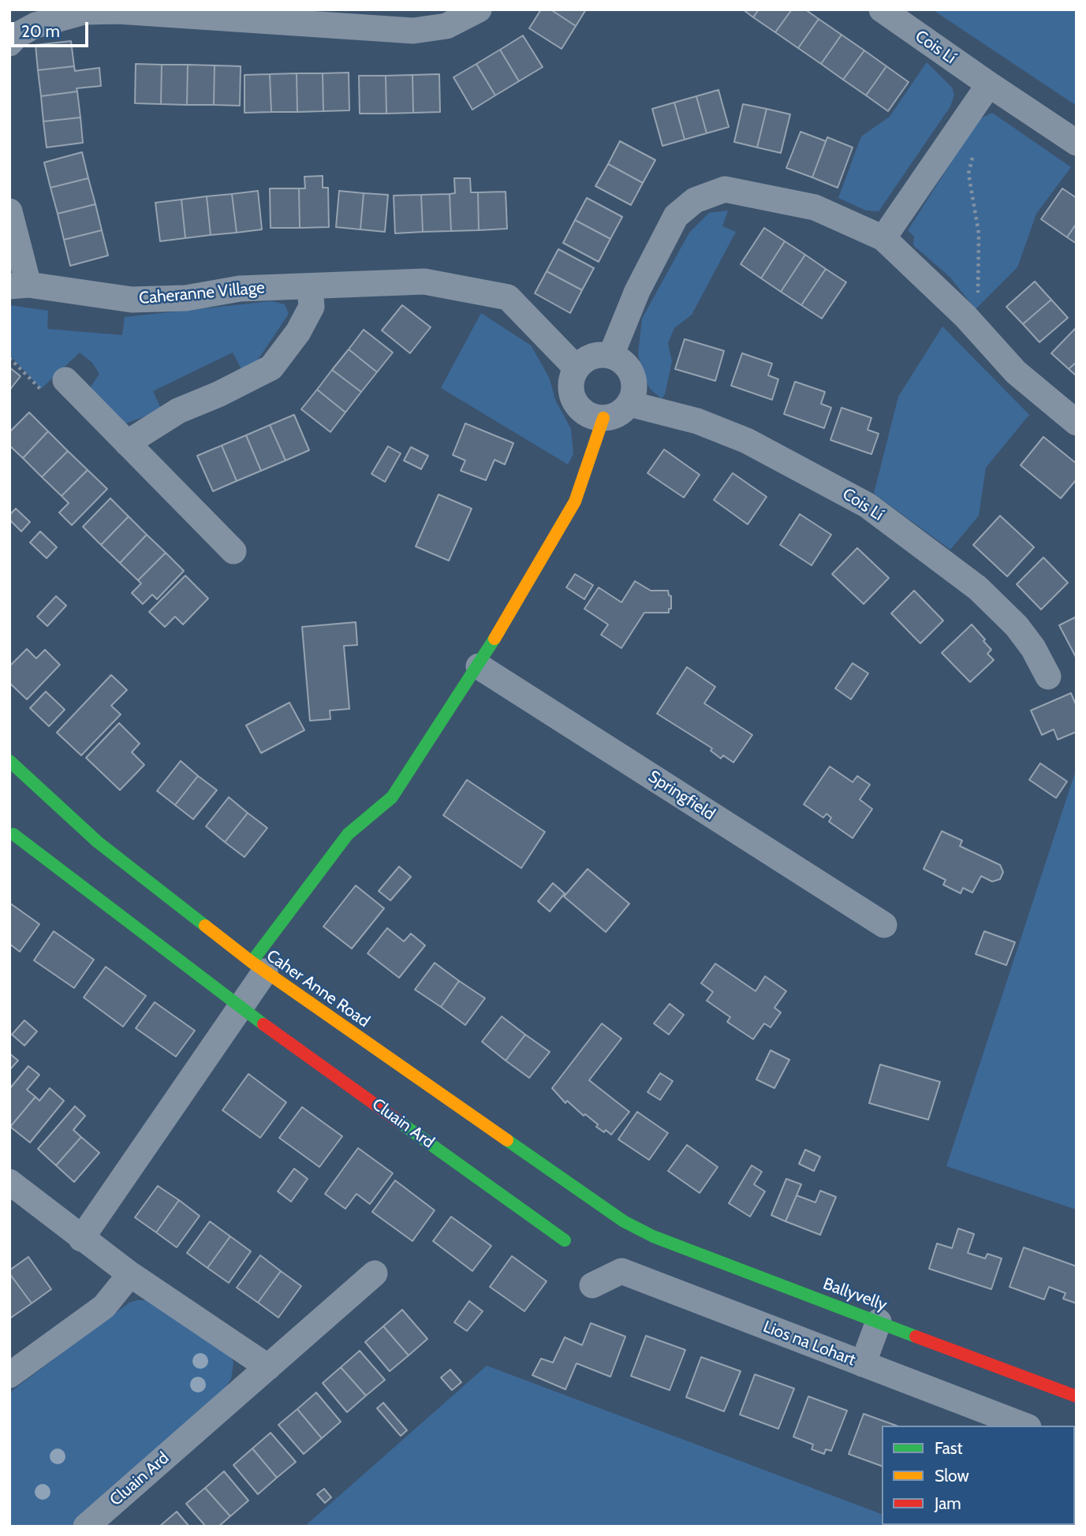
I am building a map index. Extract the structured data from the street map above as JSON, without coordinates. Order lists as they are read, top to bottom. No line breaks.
{"streets":{"street":["Cois Lí","Caheranne Village","Springfield","Caher Anne Road","Cluain Ard","Ballyvelly","Lios na Lohart"]},"crossings":[["Cois Lí","Caheranne Village"],["Caher Anne Road","Ballyvelly"]],"legend":["Fast","Slow","Jam"],"scale_bar":"20 m"}
